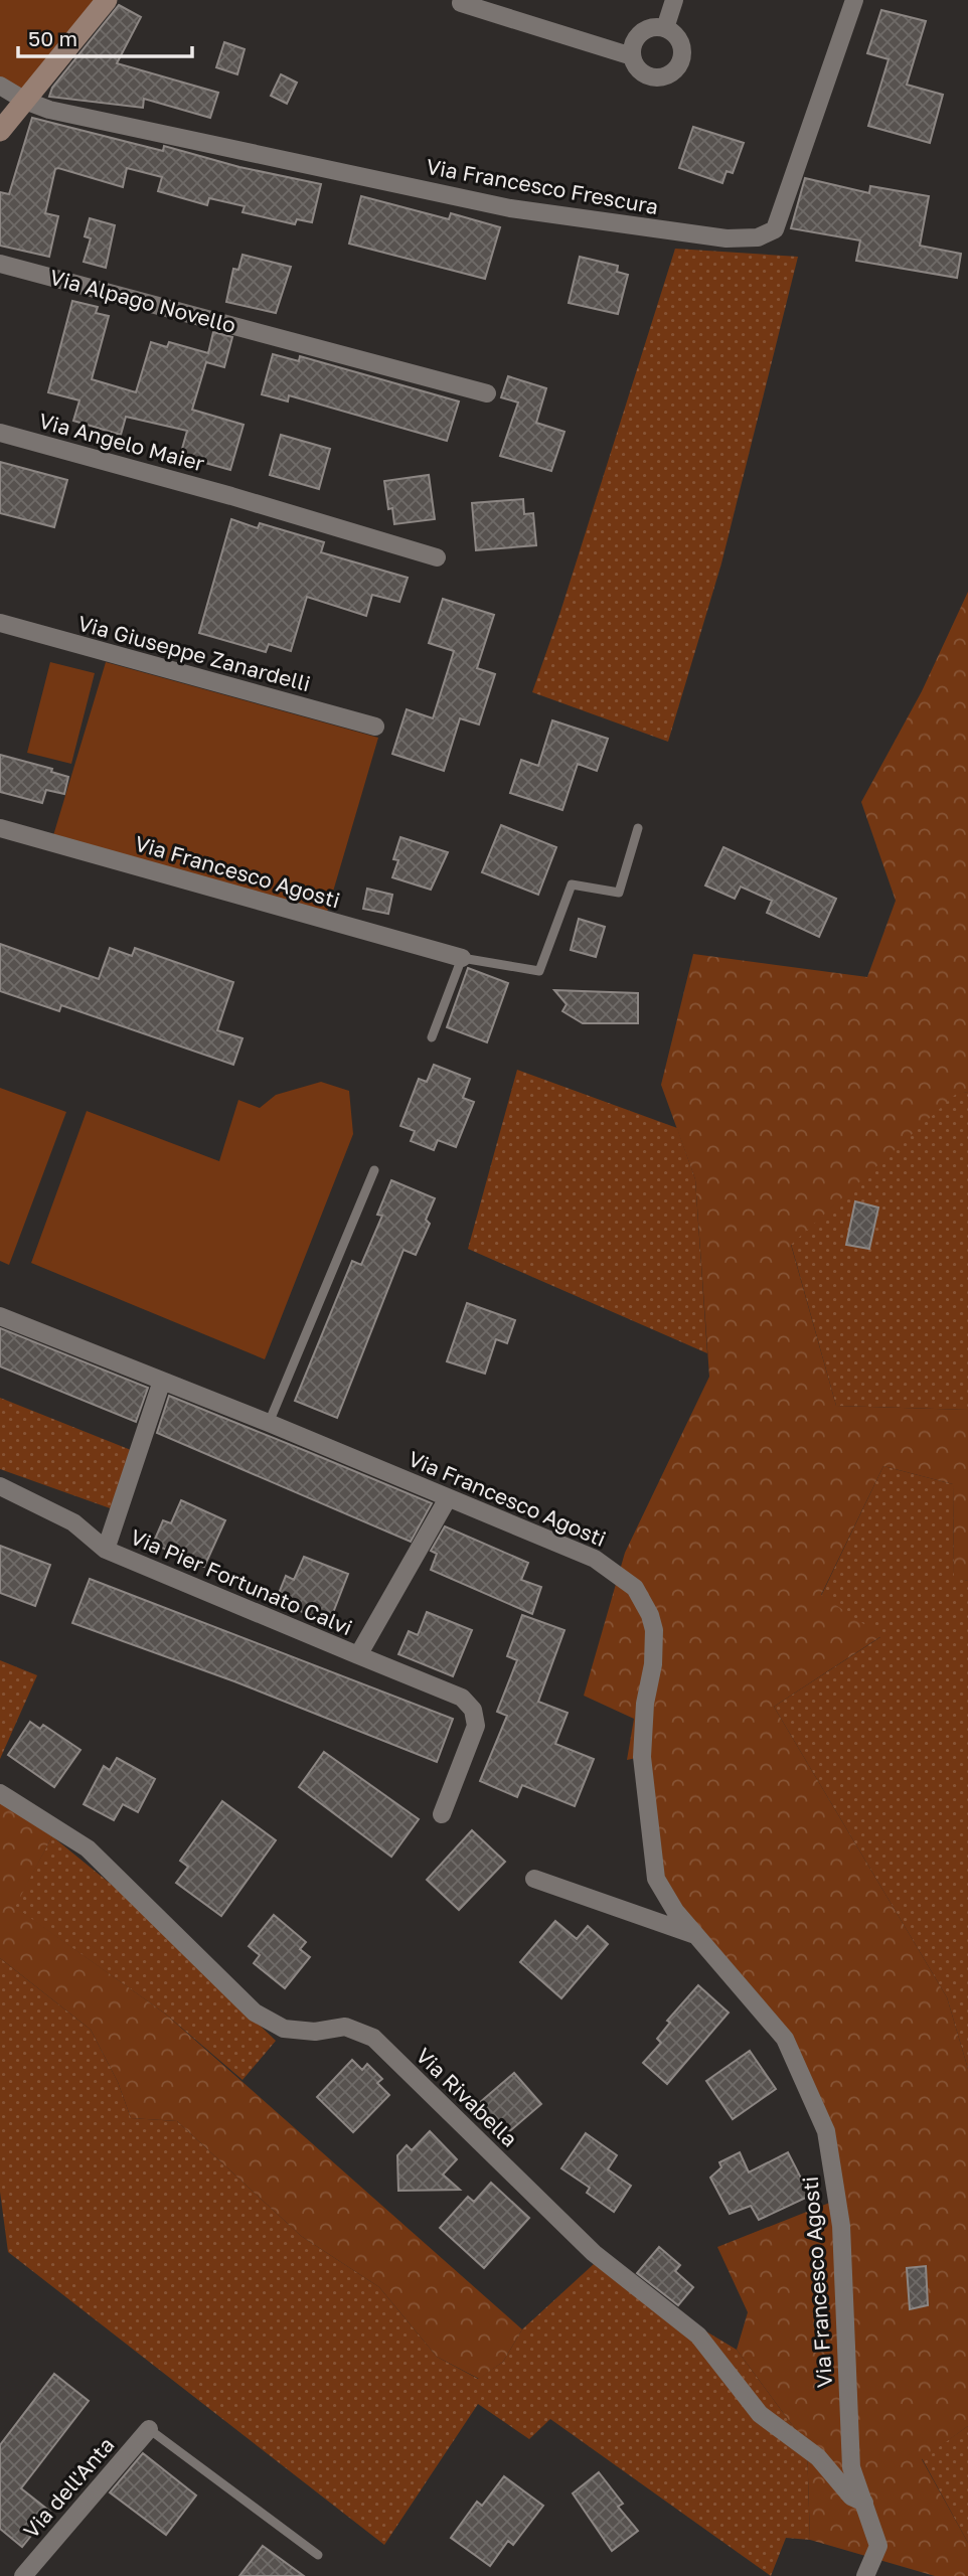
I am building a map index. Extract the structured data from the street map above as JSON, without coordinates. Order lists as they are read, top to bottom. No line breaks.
{"streets":{"street":["Via Francesco Frescura","Via Alpago Novello","Via Angelo Maier","Via Giuseppe Zanardelli","Via Francesco Agosti","Via Pier Fortunato Calvi","Via Rivabella","Via dell'Anta"]},"crossings":[["Via Francesco Agosti","Via Pier Fortunato Calvi"],["Via Francesco Agosti","Via Rivabella"]],"scale_bar":"50 m"}
